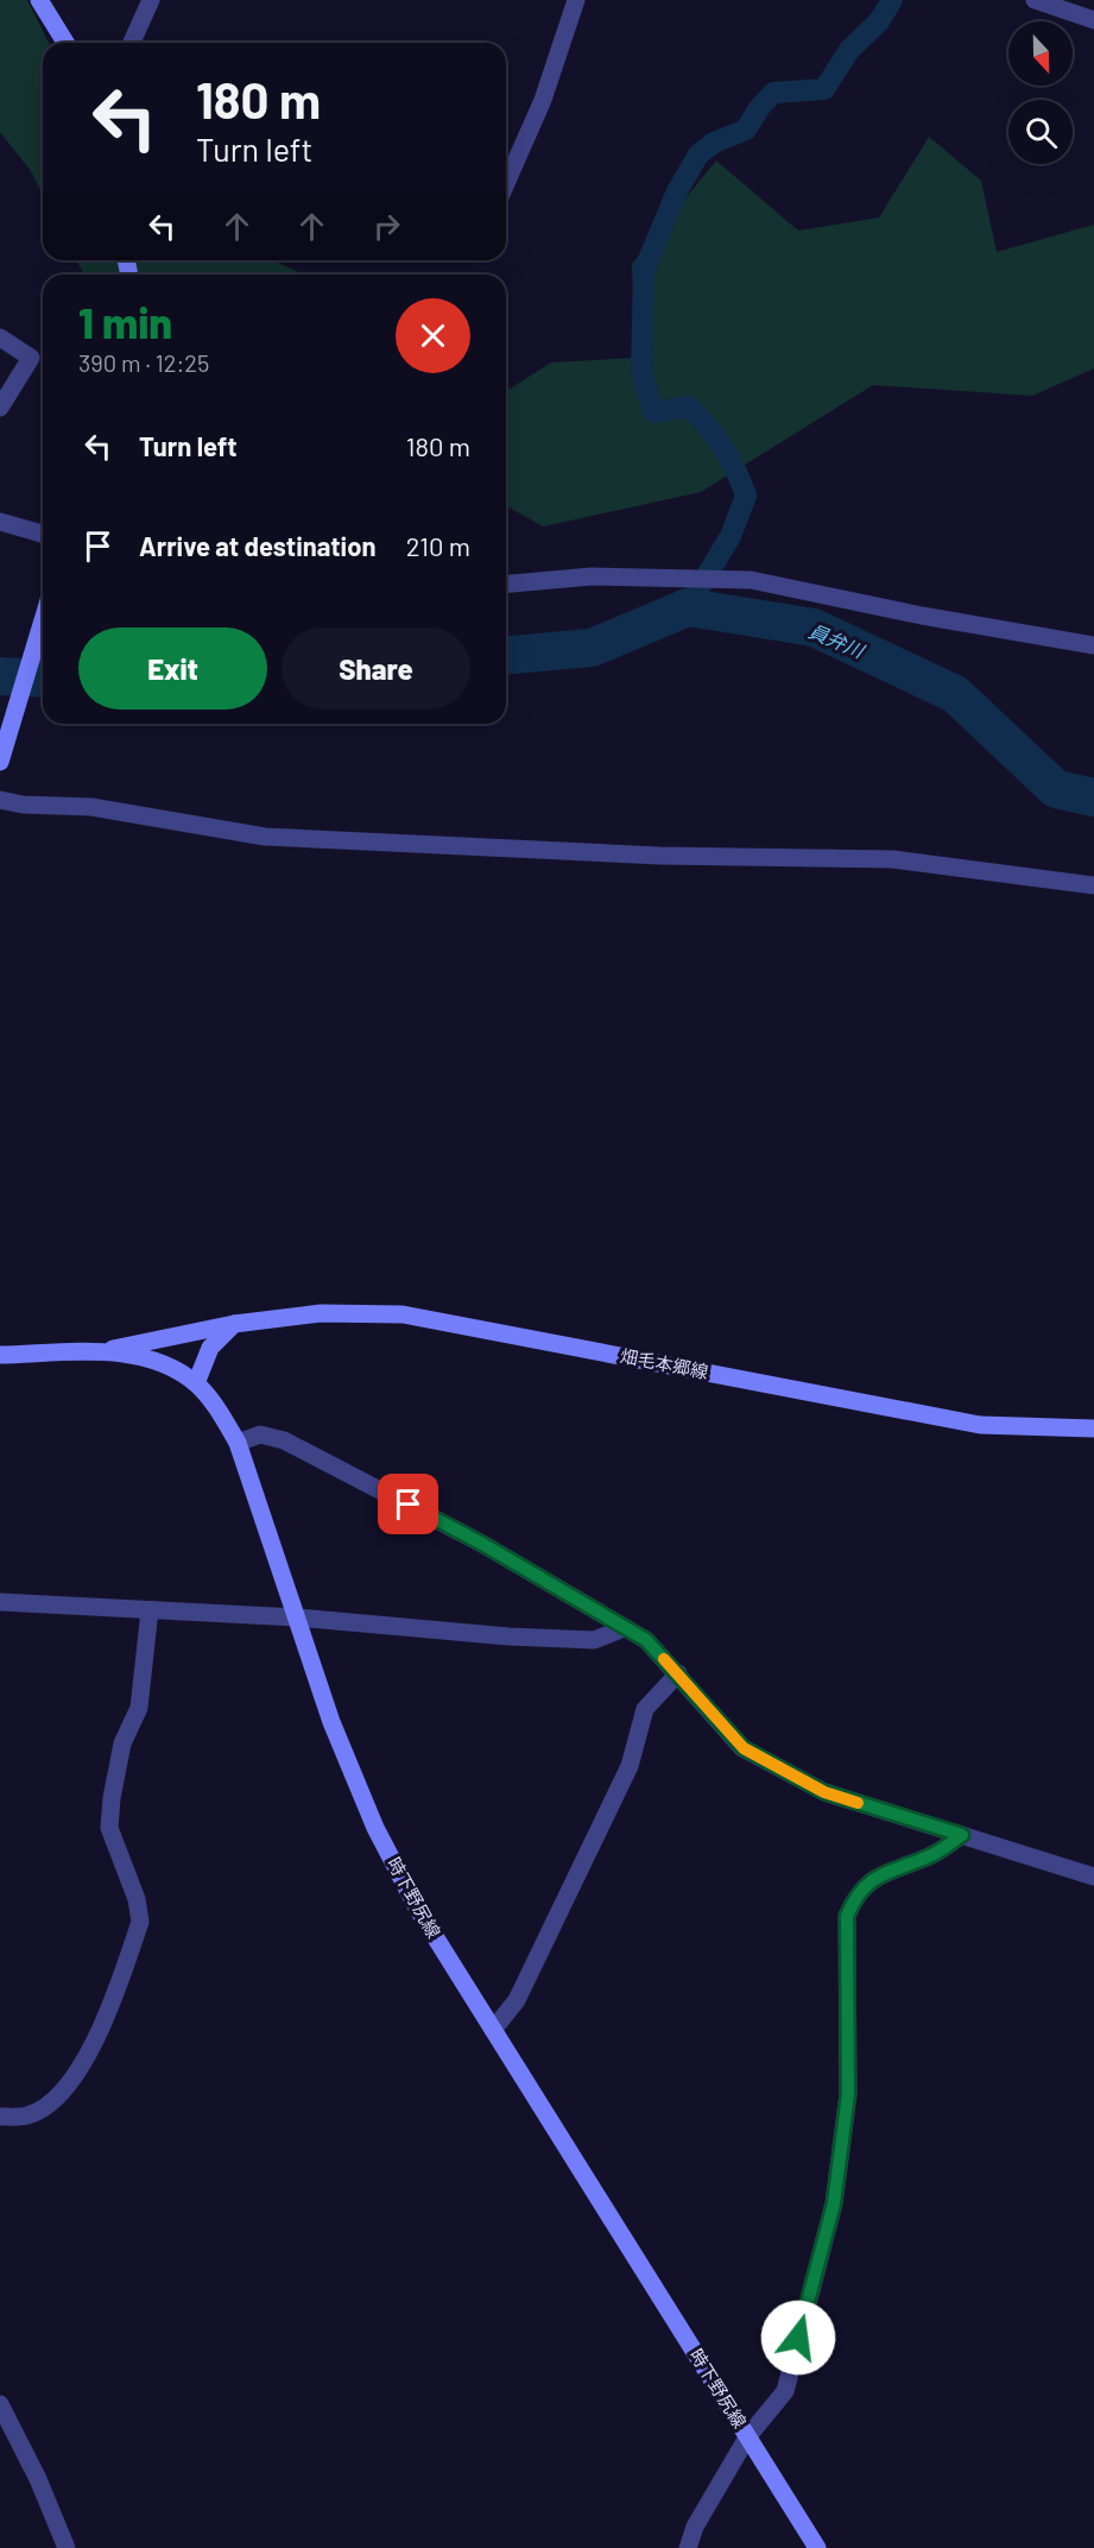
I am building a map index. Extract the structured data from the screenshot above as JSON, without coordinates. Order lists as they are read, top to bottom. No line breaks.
{"streets":{"main road":["畑毛本郷線","時下野尻線"]},"crossings":[["畑毛本郷線","時下野尻線"]],"water":["員弁川"],"north":"bottom","page":{"turn":["180 m","Turn left"],"heading":["1 min","390 m · 12:25"],"list":[{"name":"Turn left","value":"180 m"},{"name":"Arrive at destination","value":"210 m"}],"buttons":["Exit","Share"]}}
